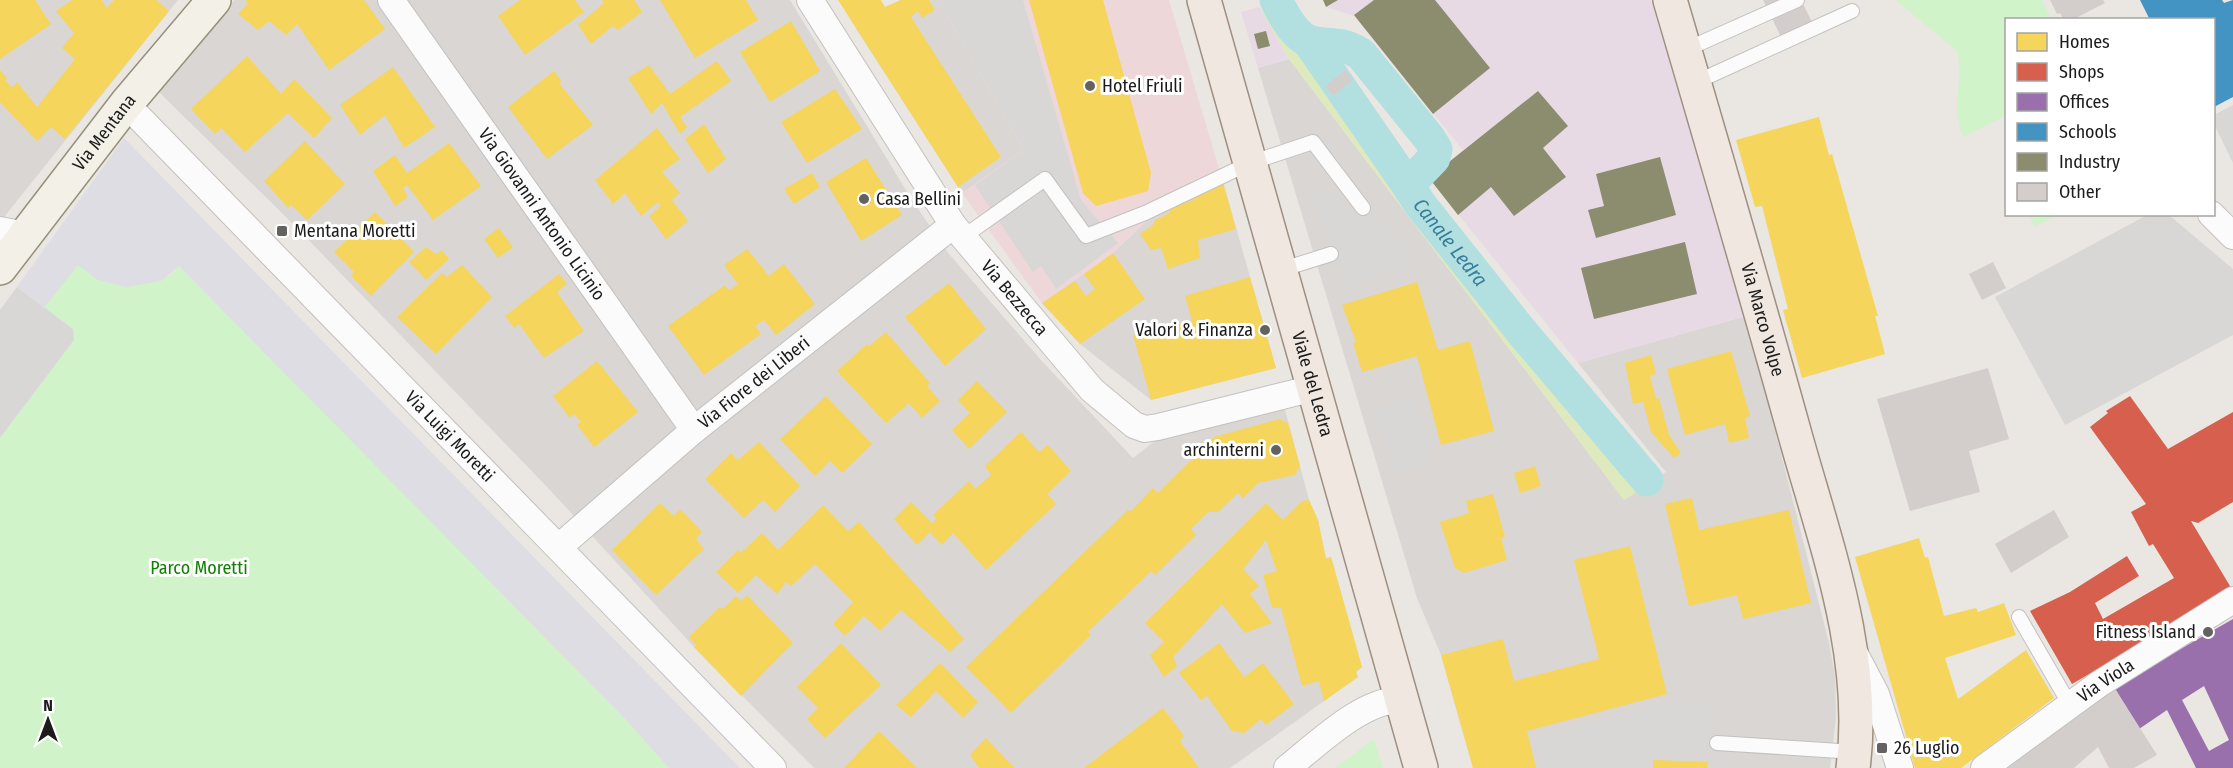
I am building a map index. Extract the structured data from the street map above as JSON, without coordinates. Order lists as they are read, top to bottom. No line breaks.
{"streets":{"main road":["Via Marco Volpe","Viale del Ledra"],"street":["Via Mentana","Via Giovanni Antonio Licinio","Via Bezzecca","Via Fiore dei Liberi","Via Luigi Moretti","Via Viola"]},"crossings":[["Via Mentana","Via Luigi Moretti"],["Via Giovanni Antonio Licinio","Via Fiore dei Liberi"],["Via Bezzecca","Via Fiore dei Liberi"],["Via Bezzecca","Viale del Ledra"],["Via Fiore dei Liberi","Via Luigi Moretti"]],"water":["Canale Ledra"],"parks":["Parco Moretti"],"places":{"other":["Hotel Friuli","Casa Bellini","Valori & Finanza","archinterni","Fitness Island"],"transit":["Mentana Moretti","26 Luglio"]},"legend":["Homes","Shops","Offices","Schools","Industry","Other"],"north":"top"}
